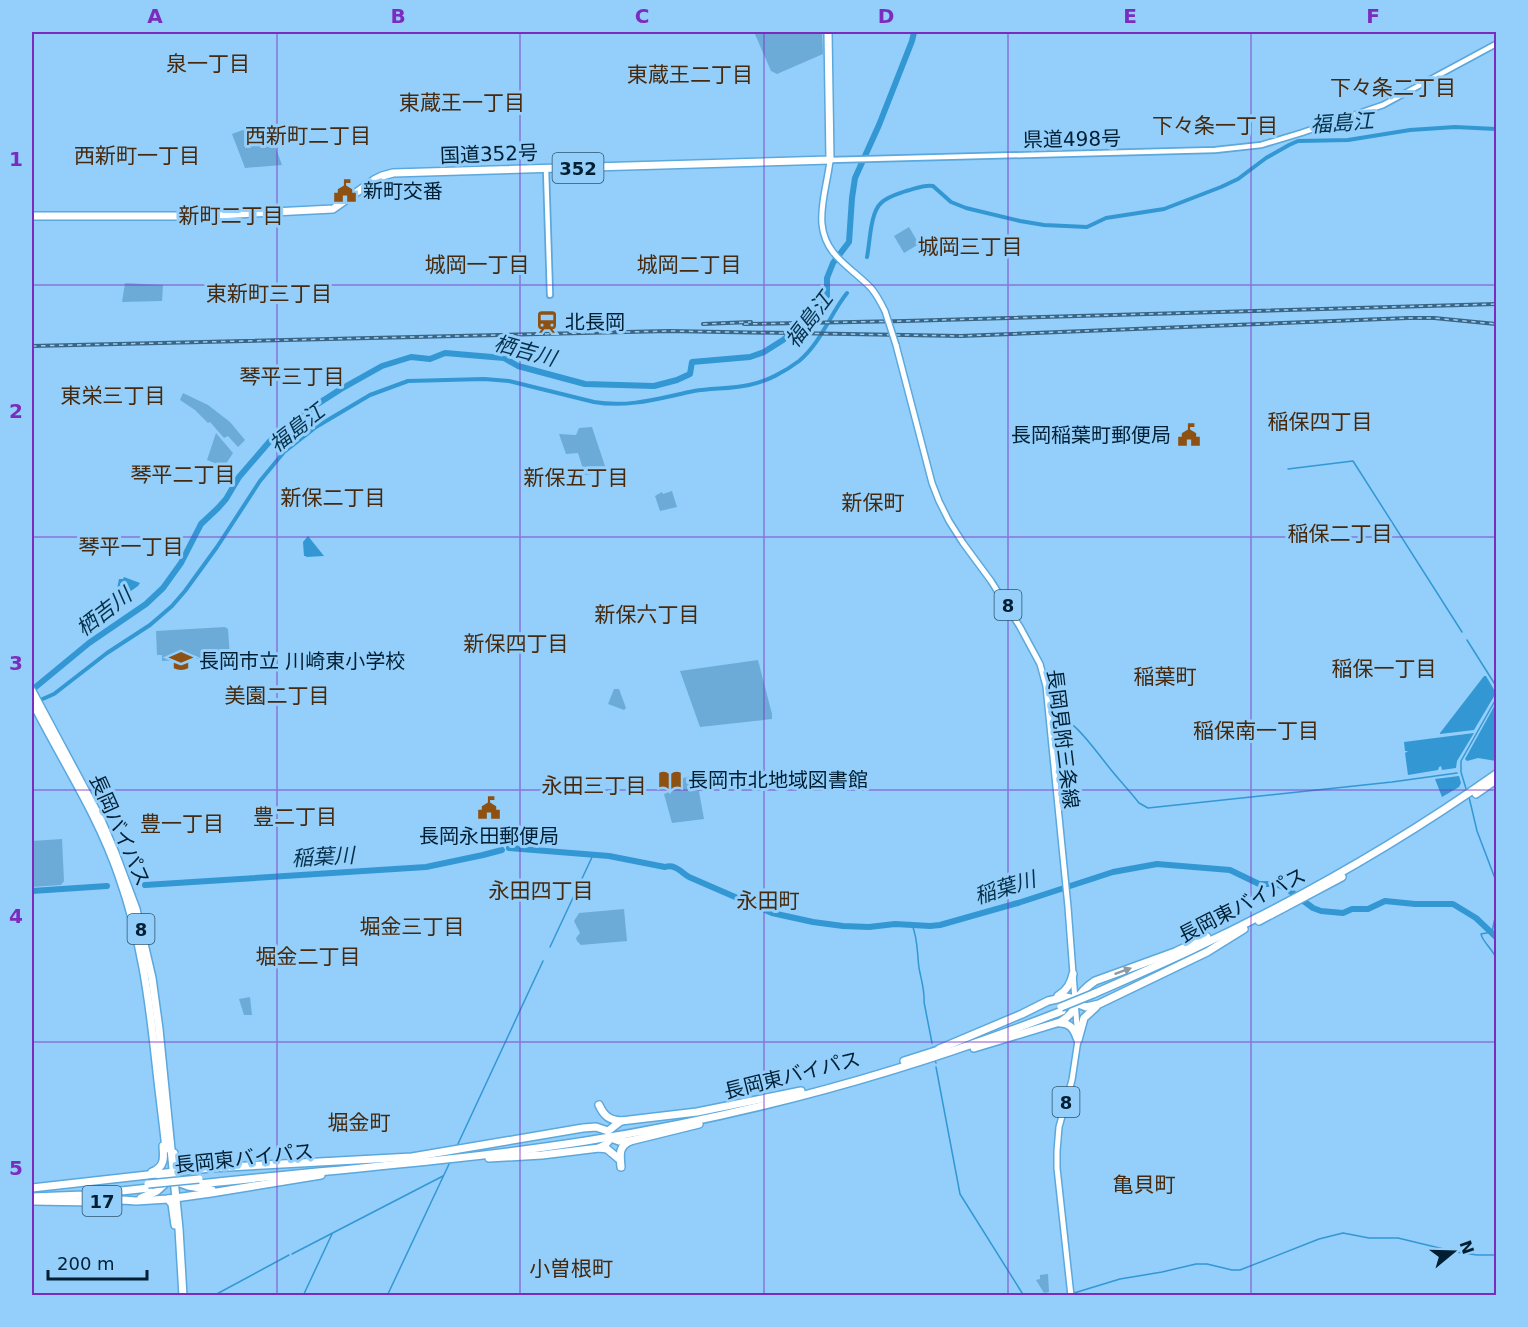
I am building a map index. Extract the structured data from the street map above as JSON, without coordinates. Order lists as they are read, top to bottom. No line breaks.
{"streets":{"highway":["国道352号","352","8","長岡バイパス","長岡東バイパス","17"],"main road":["県道498号","長岡見附三条線"]},"crossings":[["県道498号","国道352号"],["県道498号","長岡見附三条線"],["国道352号","長岡見附三条線"],["8","長岡見附三条線"],["8","長岡バイパス"],["8","長岡東バイパス"],["8","17"],["長岡バイパス","長岡東バイパス"],["長岡バイパス","17"],["長岡東バイパス","17"]],"districts":["泉一丁目","東蔵王二丁目","下々条二丁目","東蔵王一丁目","下々条一丁目","西新町二丁目","西新町一丁目","新町二丁目","城岡三丁目","城岡一丁目","城岡二丁目","東新町三丁目","琴平三丁目","東栄三丁目","稲保四丁目","琴平二丁目","新保五丁目","新保二丁目","新保町","稲保二丁目","琴平一丁目","新保六丁目","新保四丁目","稲保一丁目","稲葉町","美園二丁目","稲保南一丁目","永田三丁目","豊二丁目","豊一丁目","永田四丁目","永田町","堀金三丁目","堀金二丁目","堀金町","亀貝町","小曽根町"],"water":["福島江","栖吉川","稲葉川"],"places":{"public building":["新町交番","長岡稲葉町郵便局","長岡永田郵便局"],"station":["北長岡"],"school or university":["長岡市立 川崎東小学校"],"library":["長岡市北地域図書館"]},"scale_bar":"200 m","north":"right","grid":{"columns":["A","B","C","D","E","F"],"rows":["1","2","3","4","5"]}}
